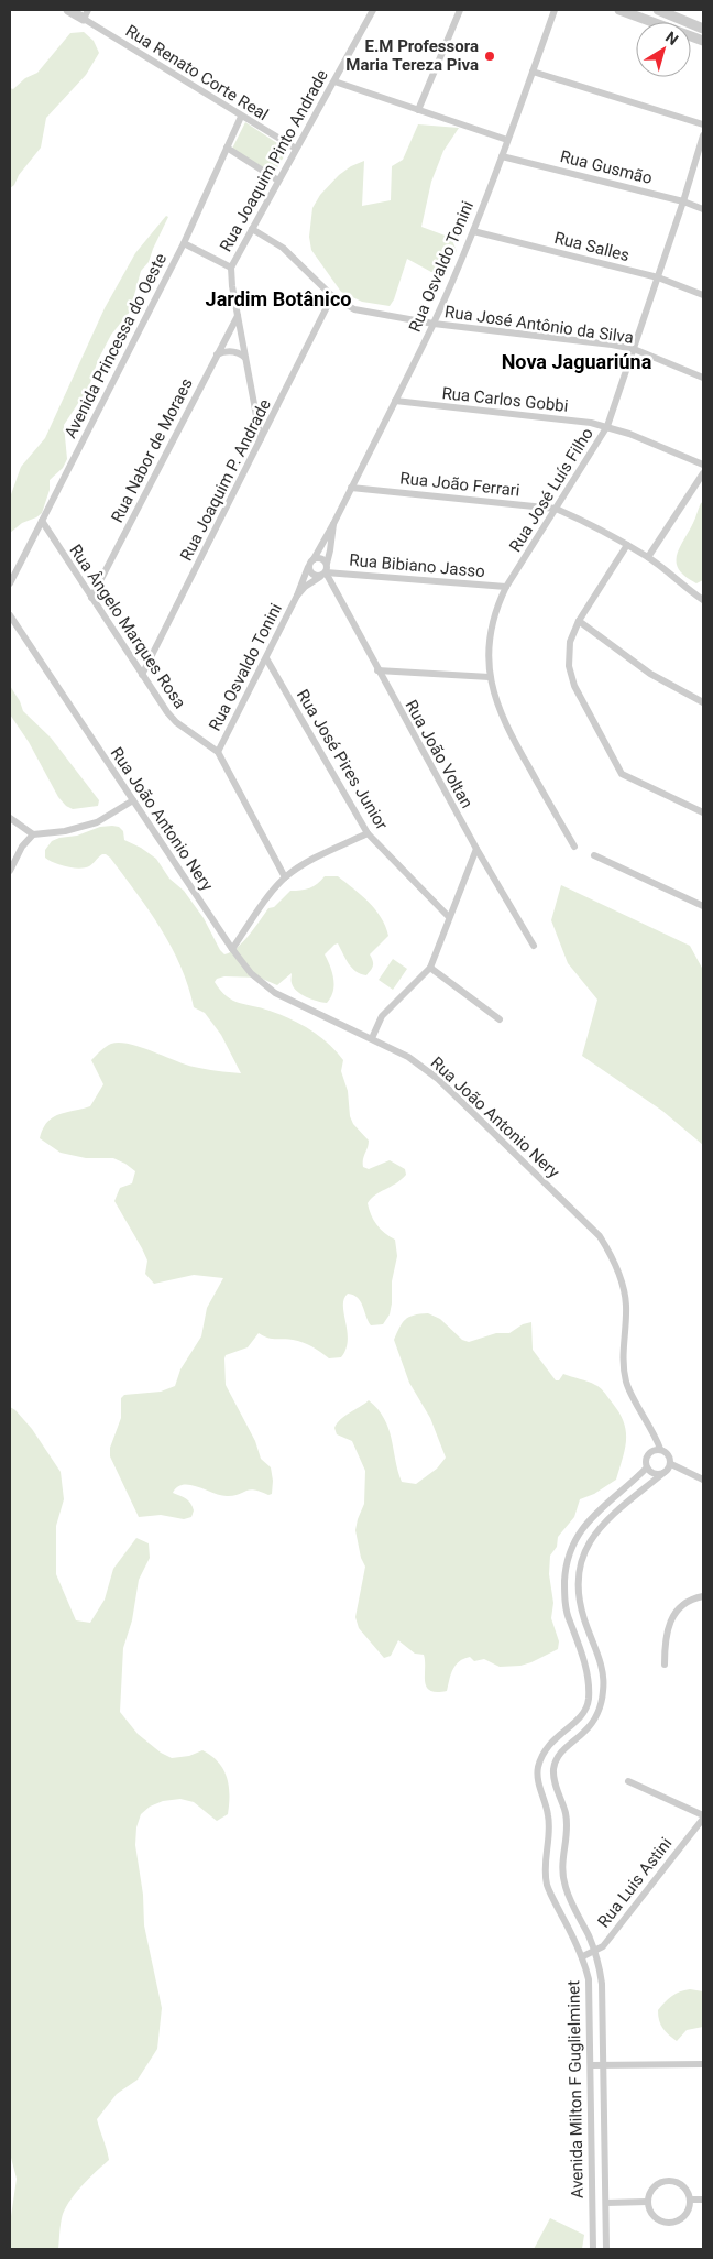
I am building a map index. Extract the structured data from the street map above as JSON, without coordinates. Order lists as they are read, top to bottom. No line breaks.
{"streets":{"street":["Rua Renato Corte Real","Rua Joaquim Pinto Andrade","Rua Gusmão","Rua Salles","Rua Osvaldo Tonini","Rua José Antônio da Silva","Avenida Princessa do Oeste","Rua Carlos Gobbi","Rua Nabor de Moraes","Rua Joaquim P. Andrade","Rua João Ferrari","Rua José Luís Filho","Rua Bibiano Jasso","Rua Ângelo Marques Rosa","Rua João Voltan","Rua José Pires Junior","Rua João Antonio Nery","Rua Luis Astini","Avenida Milton F Guglielminet"]},"crossings":[["Rua Renato Corte Real","Rua Joaquim Pinto Andrade"],["Rua Renato Corte Real","Avenida Princessa do Oeste"],["Rua Joaquim Pinto Andrade","Rua José Antônio da Silva"],["Rua Gusmão","Rua Osvaldo Tonini"],["Rua Gusmão","Rua José Luís Filho"],["Rua Salles","Rua Osvaldo Tonini"],["Rua Salles","Rua José Luís Filho"],["Rua Osvaldo Tonini","Rua José Antônio da Silva"],["Rua Osvaldo Tonini","Rua Carlos Gobbi"],["Rua Osvaldo Tonini","Rua João Ferrari"],["Rua Osvaldo Tonini","Rua Bibiano Jasso"],["Rua Osvaldo Tonini","Rua Ângelo Marques Rosa"],["Rua Osvaldo Tonini","Rua João Voltan"],["Rua Osvaldo Tonini","Rua José Pires Junior"],["Rua José Antônio da Silva","Rua Joaquim P. Andrade"],["Rua José Antônio da Silva","Rua José Luís Filho"],["Avenida Princessa do Oeste","Rua Ângelo Marques Rosa"],["Rua Carlos Gobbi","Rua José Luís Filho"],["Rua Nabor de Moraes","Rua Ângelo Marques Rosa"],["Rua Joaquim P. Andrade","Rua Ângelo Marques Rosa"],["Rua João Ferrari","Rua José Luís Filho"],["Rua José Luís Filho","Rua Bibiano Jasso"],["Rua Bibiano Jasso","Rua João Voltan"],["Rua Ângelo Marques Rosa","Rua José Pires Junior"],["Rua Ângelo Marques Rosa","Rua João Antonio Nery"],["Rua José Pires Junior","Rua João Antonio Nery"],["Rua João Antonio Nery","Avenida Milton F Guglielminet"],["Rua Luis Astini","Avenida Milton F Guglielminet"]],"districts":["Jardim Botânico","Nova Jaguariúna"],"places":["E.M Professora Maria Tereza Piva"],"north":"top right"}
